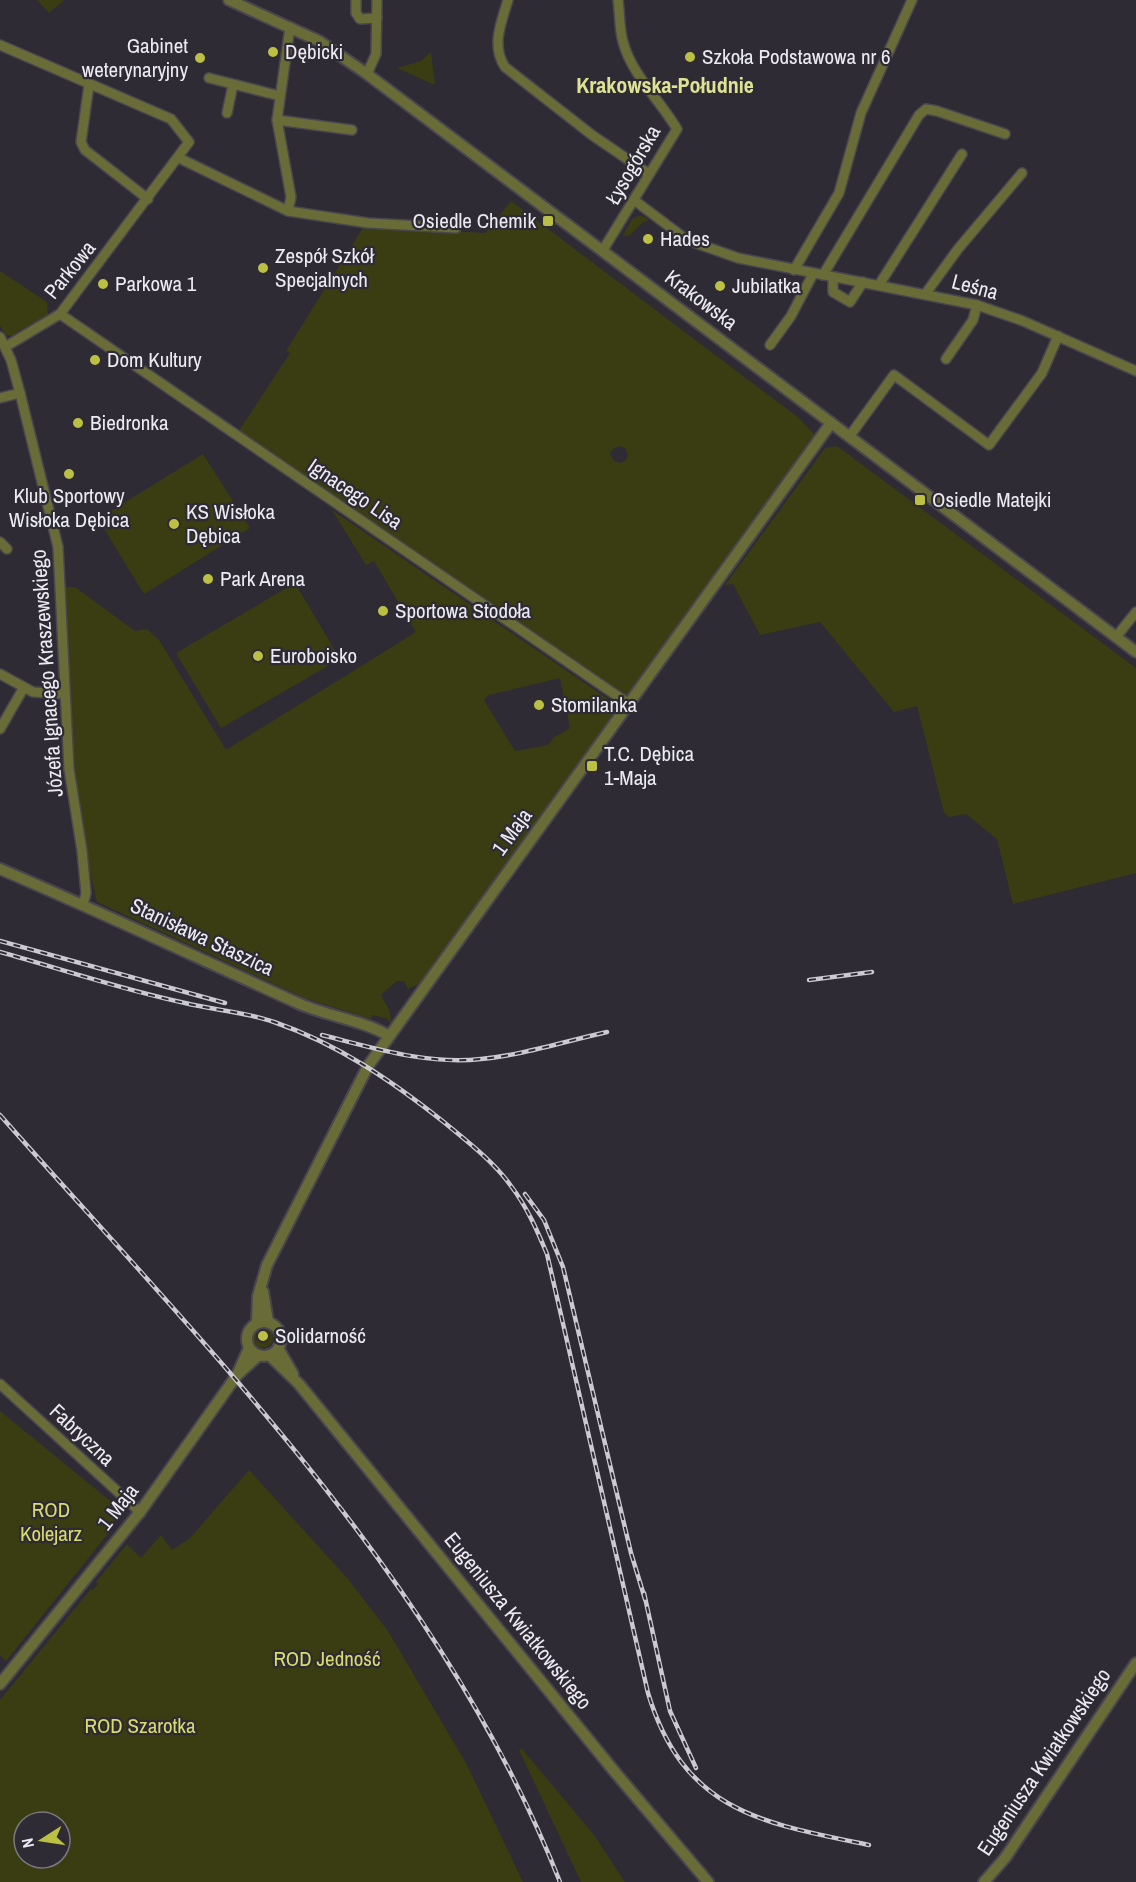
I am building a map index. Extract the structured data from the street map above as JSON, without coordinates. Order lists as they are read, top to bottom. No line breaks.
{"streets":{"street":["Łysogórska","Parkowa","Leśna","Krakowska","Ignacego Lisa","Józefa Ignacego Kraszewskiego","1 Maja","Stanisława Staszica","Fabryczna","Eugeniusza Kwiatkowskiego"]},"crossings":[["Łysogórska","Leśna"],["Łysogórska","Krakowska"],["Parkowa","Ignacego Lisa"],["Parkowa","Józefa Ignacego Kraszewskiego"],["Krakowska","1 Maja"],["Ignacego Lisa","1 Maja"],["Józefa Ignacego Kraszewskiego","Stanisława Staszica"],["1 Maja","Stanisława Staszica"],["1 Maja","Fabryczna"],["1 Maja","Eugeniusza Kwiatkowskiego"]],"districts":["Krakowska-Południe"],"parks":["ROD Kolejarz","ROD Jedność","ROD Szarotka"],"places":{"other":["Dębicki","Szkoła Podstawowa nr 6","Gabinet weterynaryjny","Hades","Zespół Szkół Specjalnych","Parkowa 1","Jubilatka","Dom Kultury","Biedronka","Klub Sportowy Wisłoka Dębica","KS Wisłoka Dębica","Park Arena","Sportowa Stodoła","Euroboisko","Stomilanka","Solidarność"],"transit":["Osiedle Chemik","Osiedle Matejki","T.C. Dębica 1-Maja"]},"north":"left"}
